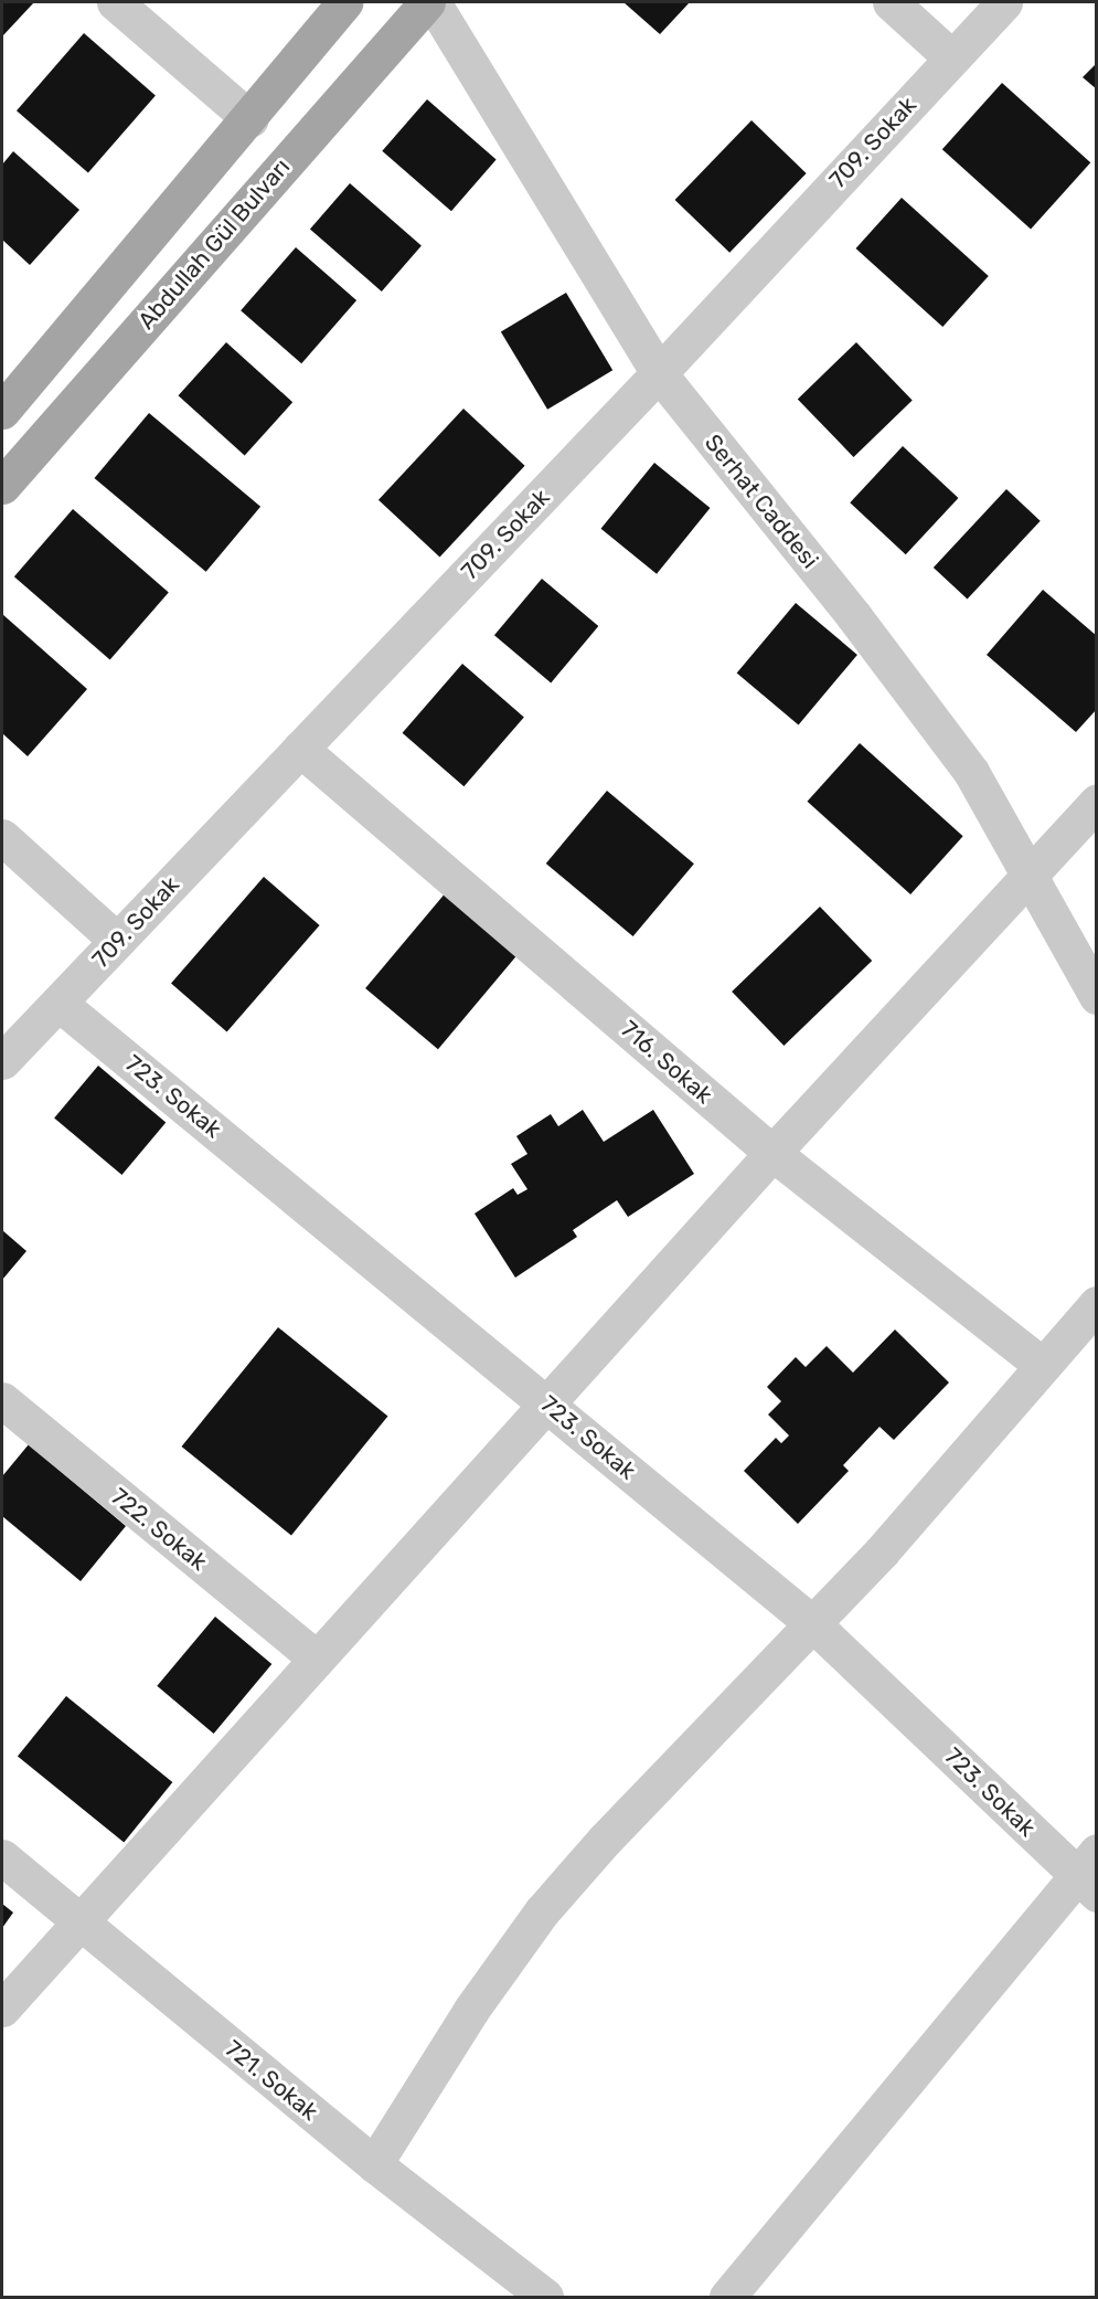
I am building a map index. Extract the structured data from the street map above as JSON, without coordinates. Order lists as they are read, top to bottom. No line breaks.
{"streets":{"main road":["Abdullah Gül Bulvarı"],"street":["709. Sokak","Serhat Caddesi","716. Sokak","723. Sokak","722. Sokak","721. Sokak"]},"crossings":[["709. Sokak","Serhat Caddesi"],["709. Sokak","716. Sokak"],["709. Sokak","723. Sokak"]]}
